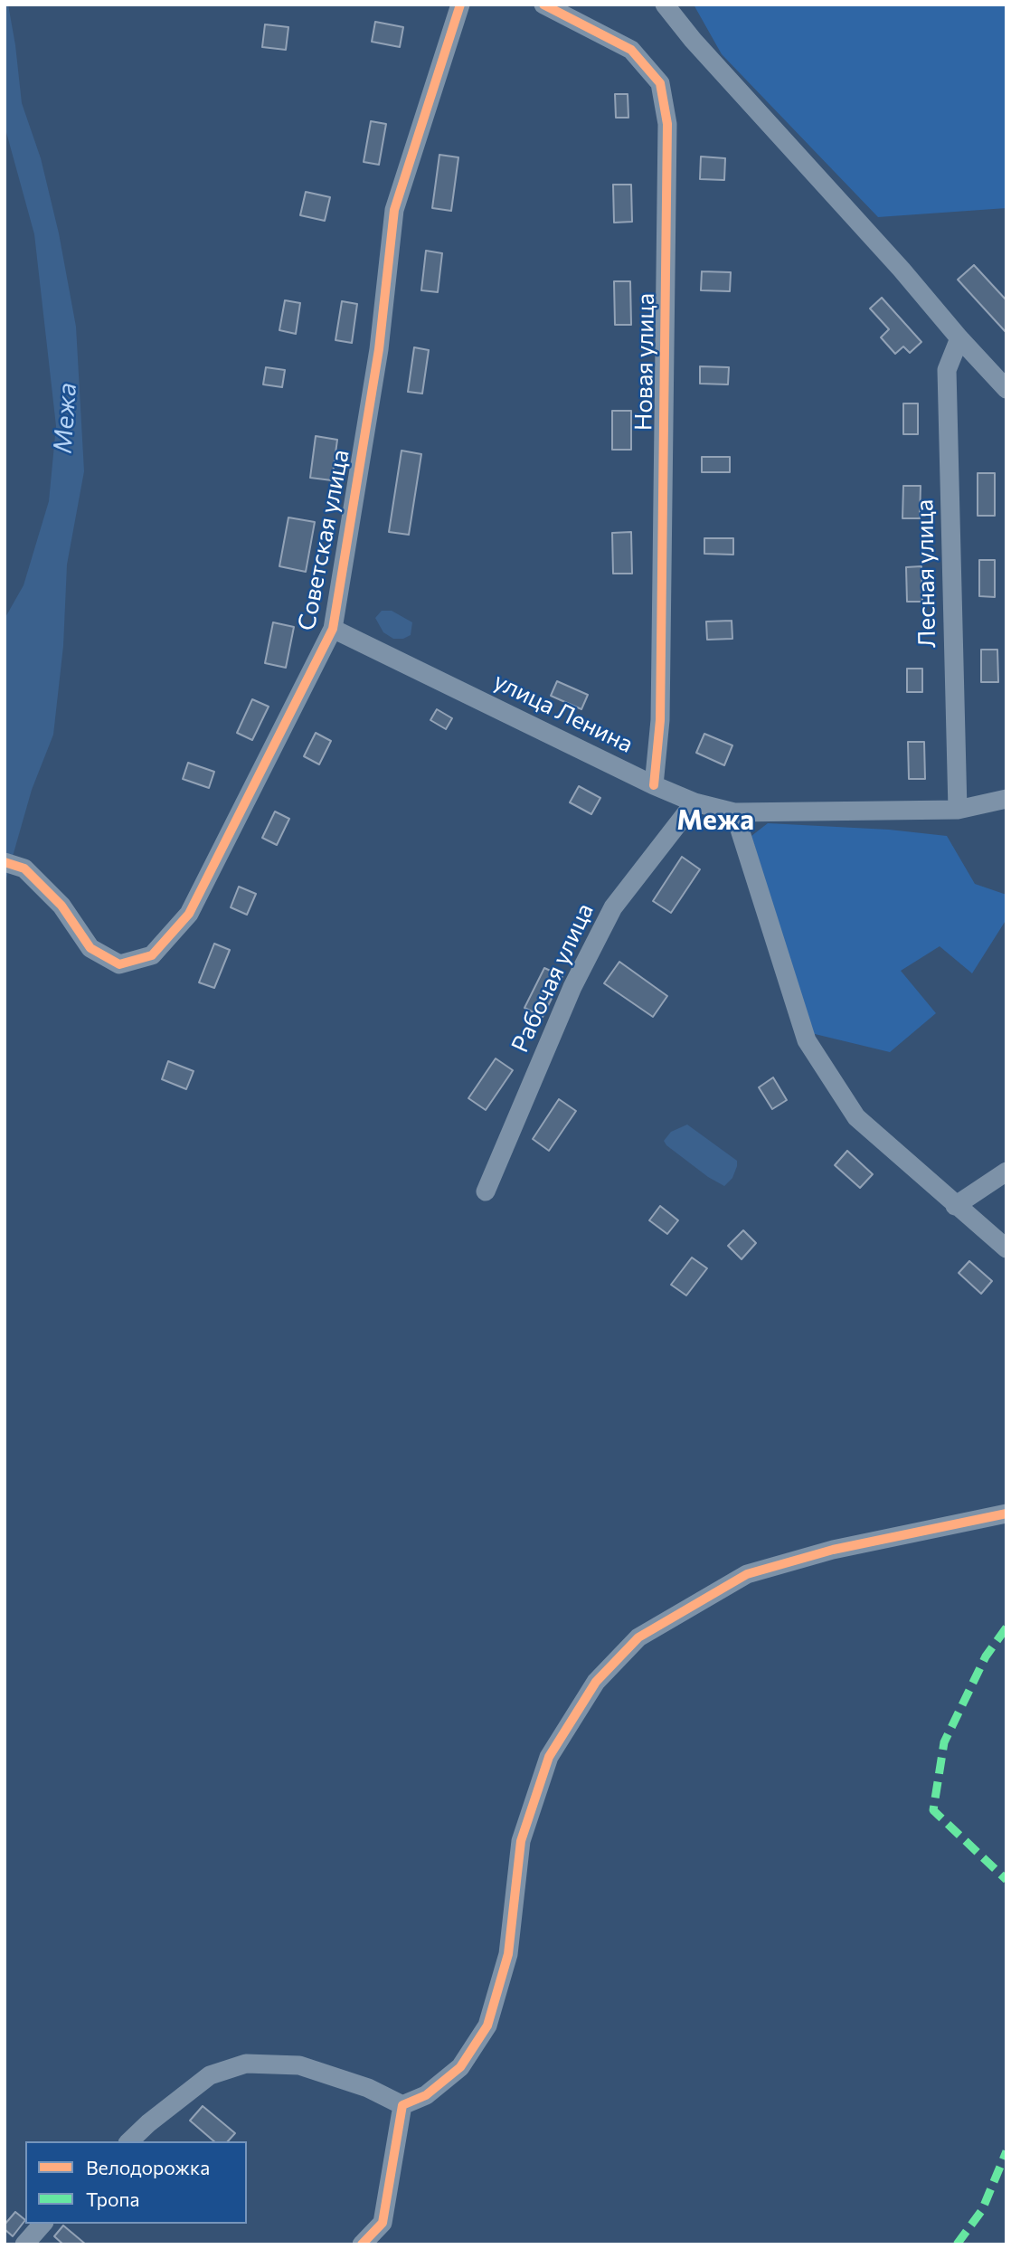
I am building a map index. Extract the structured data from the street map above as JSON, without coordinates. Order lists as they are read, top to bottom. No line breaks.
{"streets":{"street":["Новая улица","Советская улица","Лесная улица","улица Ленина","Рабочая улица"]},"crossings":[["Новая улица","улица Ленина"],["Советская улица","улица Ленина"],["Лесная улица","улица Ленина"],["улица Ленина","Рабочая улица"]],"districts":["Межа"],"water":["Межа"],"legend":["Велодорожка","Тропа"]}
